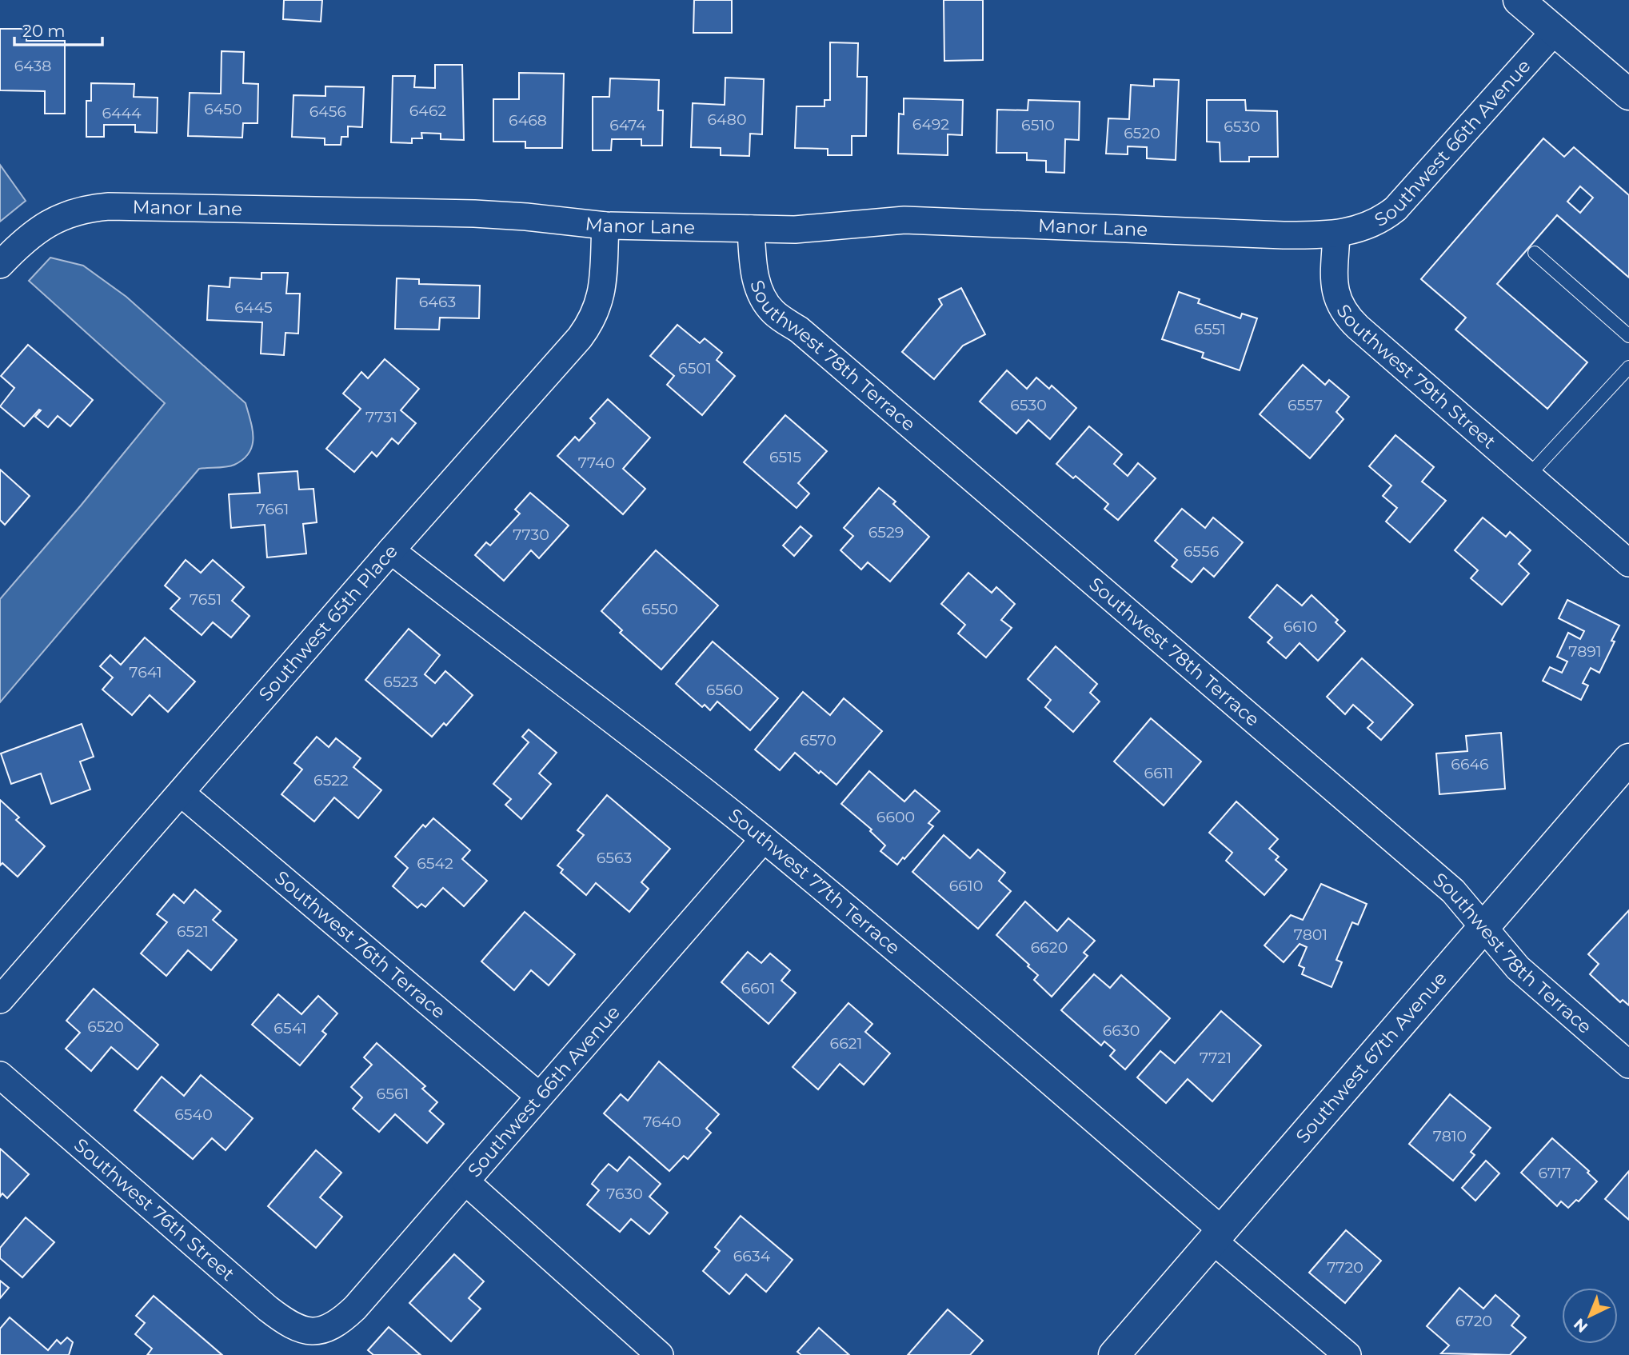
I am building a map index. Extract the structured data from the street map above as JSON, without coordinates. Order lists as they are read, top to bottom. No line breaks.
{"streets":{"main road":["Southwest 67th Avenue"],"street":["Southwest 66th Avenue","Manor Lane","Southwest 78th Terrace","Southwest 79th Street","Southwest 65th Place","Southwest 77th Terrace","Southwest 76th Terrace","Southwest 76th Street"]},"crossings":[["Southwest 66th Avenue","Manor Lane"],["Southwest 66th Avenue","Southwest 79th Street"],["Southwest 66th Avenue","Southwest 77th Terrace"],["Southwest 66th Avenue","Southwest 76th Terrace"],["Southwest 66th Avenue","Southwest 76th Street"],["Manor Lane","Southwest 78th Terrace"],["Manor Lane","Southwest 79th Street"],["Manor Lane","Southwest 65th Place"],["Southwest 78th Terrace","Southwest 67th Avenue"],["Southwest 65th Place","Southwest 77th Terrace"],["Southwest 65th Place","Southwest 76th Terrace"],["Southwest 77th Terrace","Southwest 67th Avenue"]],"house_numbers":["6438","6450","6462","6456","6444","6480","6468","6492","6474","6510","6530","6520","6463","6445","6551","6501","6530","6557","7731","6515","7740","7661","6529","7730","6556","7651","6550","6610","7891","7641","6523","6560","6570","6646","6611","6522","6600","6563","6542","6610","6521","7801","6620","6601","6520","6541","6630","6621","7721","6561","6540","7640","7810","6717","7630","6634","7720","6720"],"scale_bar":"20 m","north":"bottom left"}
